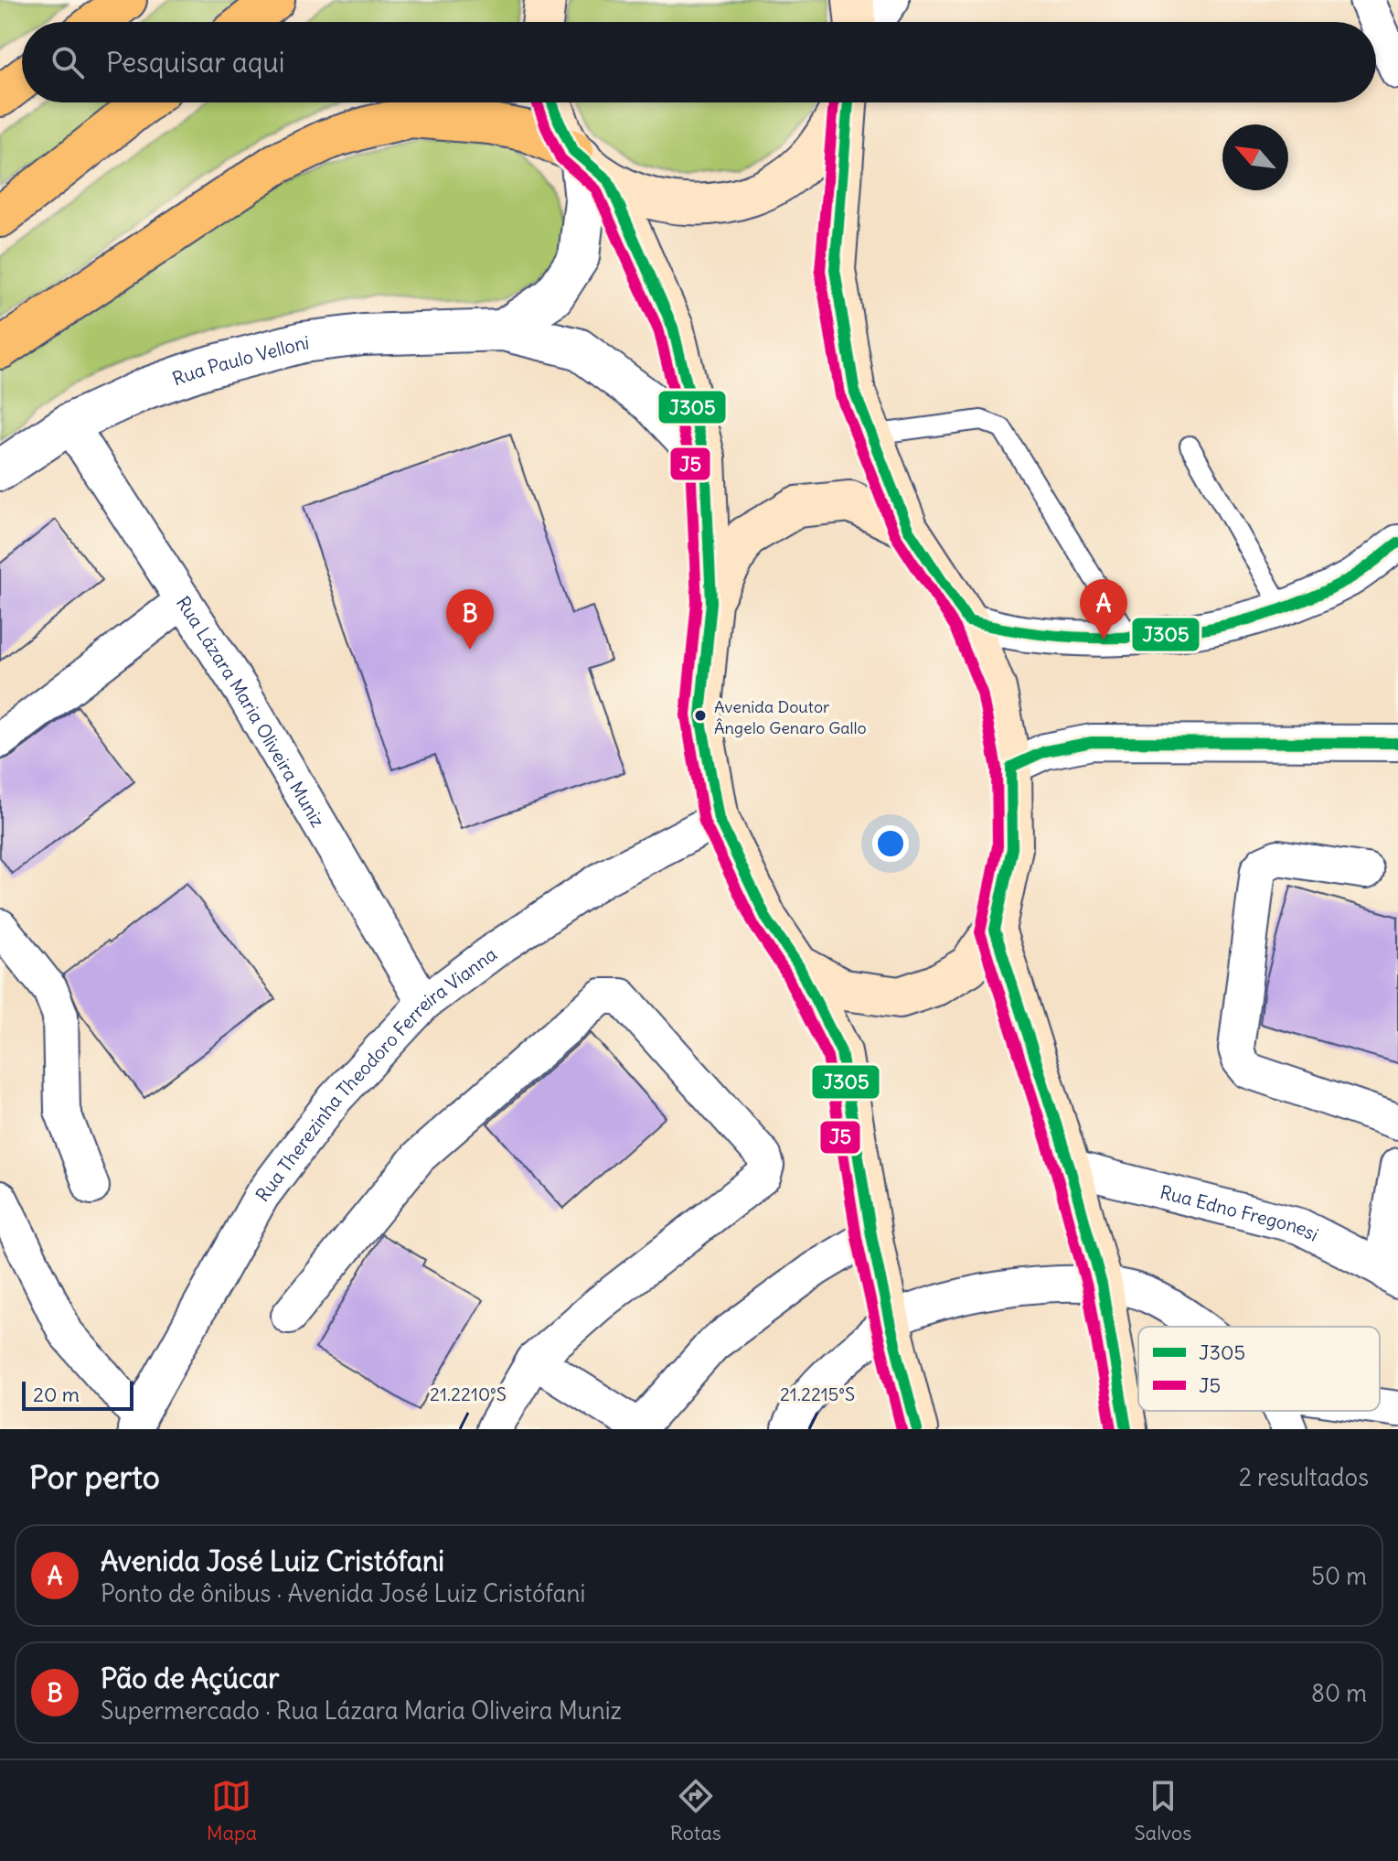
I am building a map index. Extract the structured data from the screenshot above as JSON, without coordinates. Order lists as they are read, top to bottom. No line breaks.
{"streets":{"street":["Rua Paulo Velloni","Rua Lázara Maria Oliveira Muniz","Rua Therezinha Theodoro Ferreira Vianna","Rua Edno Fregonesi"]},"crossings":[["Rua Paulo Velloni","Rua Lázara Maria Oliveira Muniz"],["Rua Lázara Maria Oliveira Muniz","Rua Therezinha Theodoro Ferreira Vianna"]],"places":["Avenida Doutor Ângelo Genaro Gallo"],"lines":["transit line J305","transit line J5"],"legend":["J305","J5"],"scale_bar":"20 m","north":"top left","page":{"search":"Pesquisar aqui","pins":["A","B"],"scale":"20 m","heading":["Por perto","2 resultados"],"list":[{"mark":"A","name":"Avenida José Luiz Cristófani","note":"Ponto de ônibus · Avenida José Luiz Cristófani","value":"50 m"},{"mark":"B","name":"Pão de Açúcar","note":"Supermercado · Rua Lázara Maria Oliveira Muniz","value":"80 m"}],"nav":["Mapa","Rotas","Salvos"]},"coordinates":["21.2210°S","21.2215°S"]}
